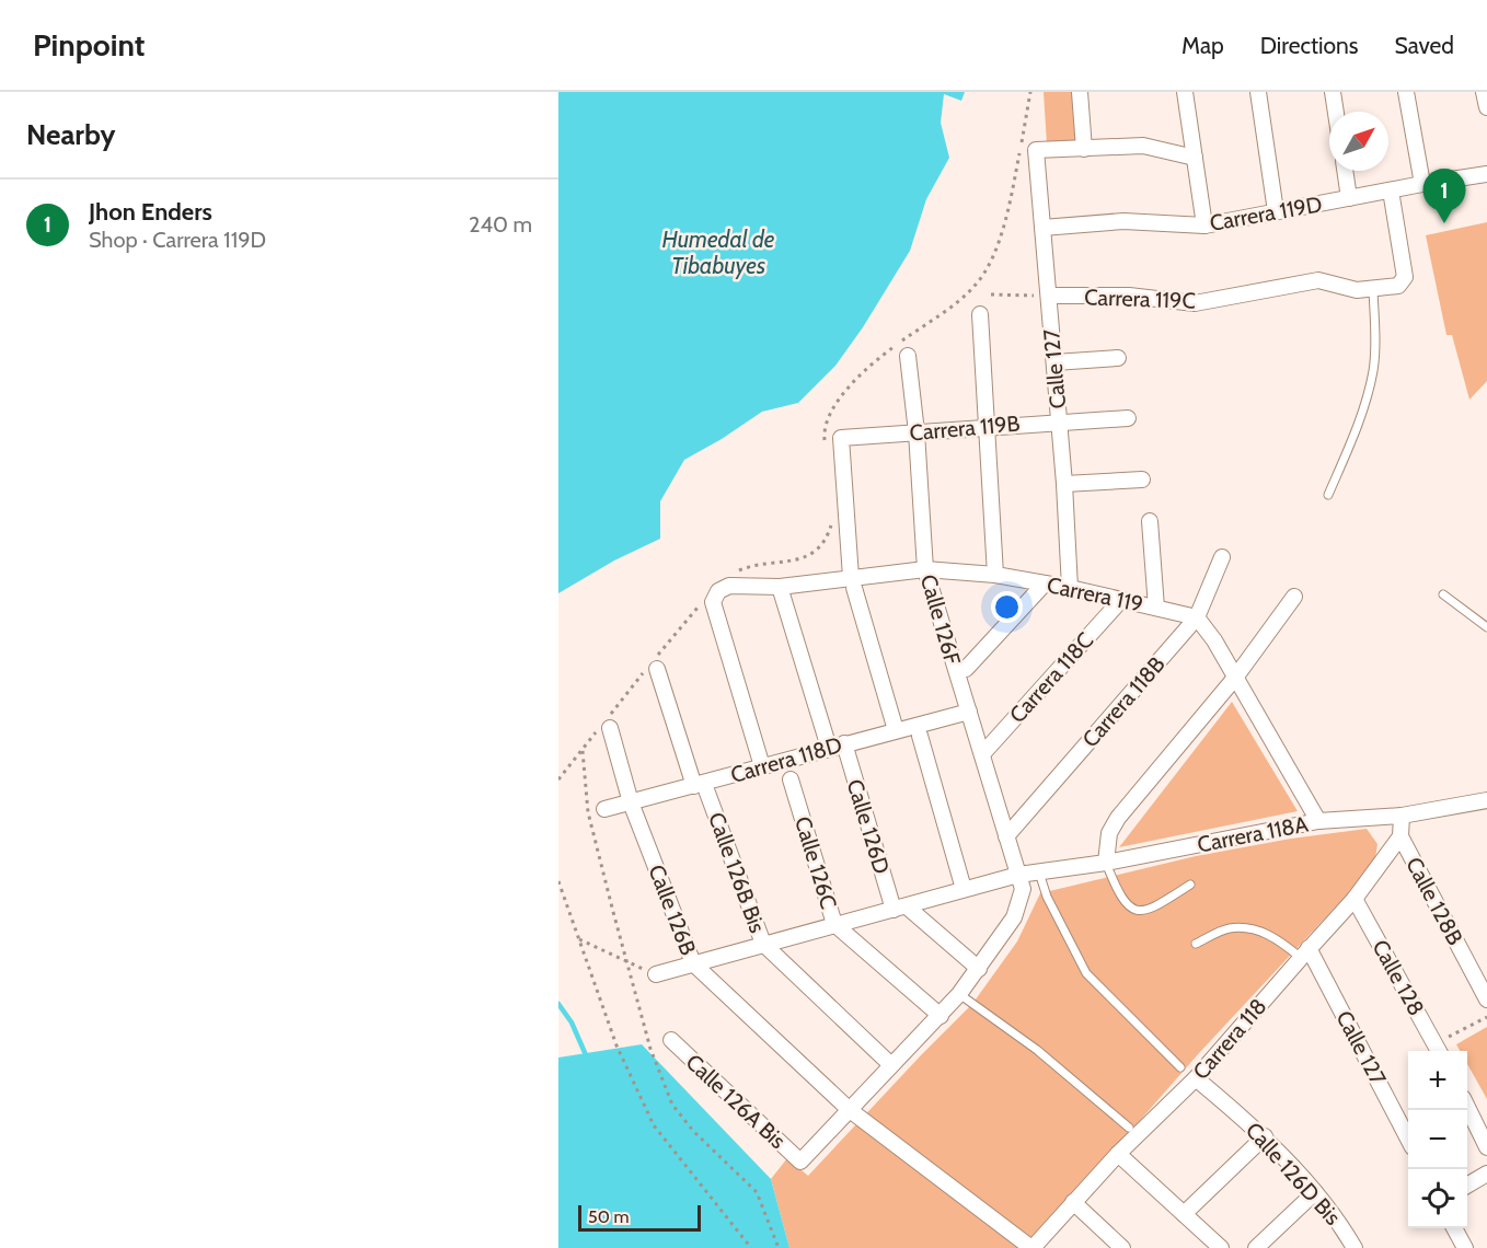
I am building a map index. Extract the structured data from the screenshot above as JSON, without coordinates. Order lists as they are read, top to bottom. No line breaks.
{"streets":{"street":["Carrera 119D","Carrera 119C","Calle 127","Carrera 119B","Carrera 119","Calle 126F","Carrera 118C","Carrera 118B","Carrera 118D","Calle 126D","Carrera 118A","Calle 126C","Calle 126B Bis","Calle 128B","Calle 126B","Calle 128","Carrera 118","Calle 126A Bis","Calle 126D Bis"]},"crossings":[["Carrera 119D","Carrera 119C"],["Carrera 119D","Calle 127"],["Carrera 119C","Calle 127"],["Calle 127","Carrera 119B"],["Calle 127","Carrera 119"],["Calle 127","Carrera 118"],["Carrera 119B","Carrera 119"],["Carrera 119B","Calle 126F"],["Carrera 119","Calle 126F"],["Carrera 119","Carrera 118C"],["Carrera 119","Carrera 118B"],["Carrera 119","Calle 126D"],["Calle 126F","Carrera 118C"],["Calle 126F","Carrera 118B"],["Calle 126F","Carrera 118D"],["Calle 126F","Carrera 118A"],["Carrera 118D","Calle 126D"],["Carrera 118D","Calle 126B Bis"],["Carrera 118D","Calle 126B"],["Calle 126D","Carrera 118A"],["Carrera 118A","Calle 126C"],["Carrera 118A","Calle 126B Bis"],["Carrera 118A","Calle 126B"],["Calle 128B","Carrera 118"],["Calle 126B","Calle 126A Bis"],["Calle 128","Carrera 118"],["Carrera 118","Calle 126D Bis"]],"water":["Humedal de Tibabuyes"],"scale_bar":"50 m","north":"top right","page":{"header":"Pinpoint","nav":["Map","Directions","Saved"],"heading":"Nearby","pins":"1","list":[{"mark":"1","name":"Jhon Enders","note":"Shop · Carrera 119D","value":"240 m"}],"map_buttons":["+","−"],"scale":"50 m"}}
